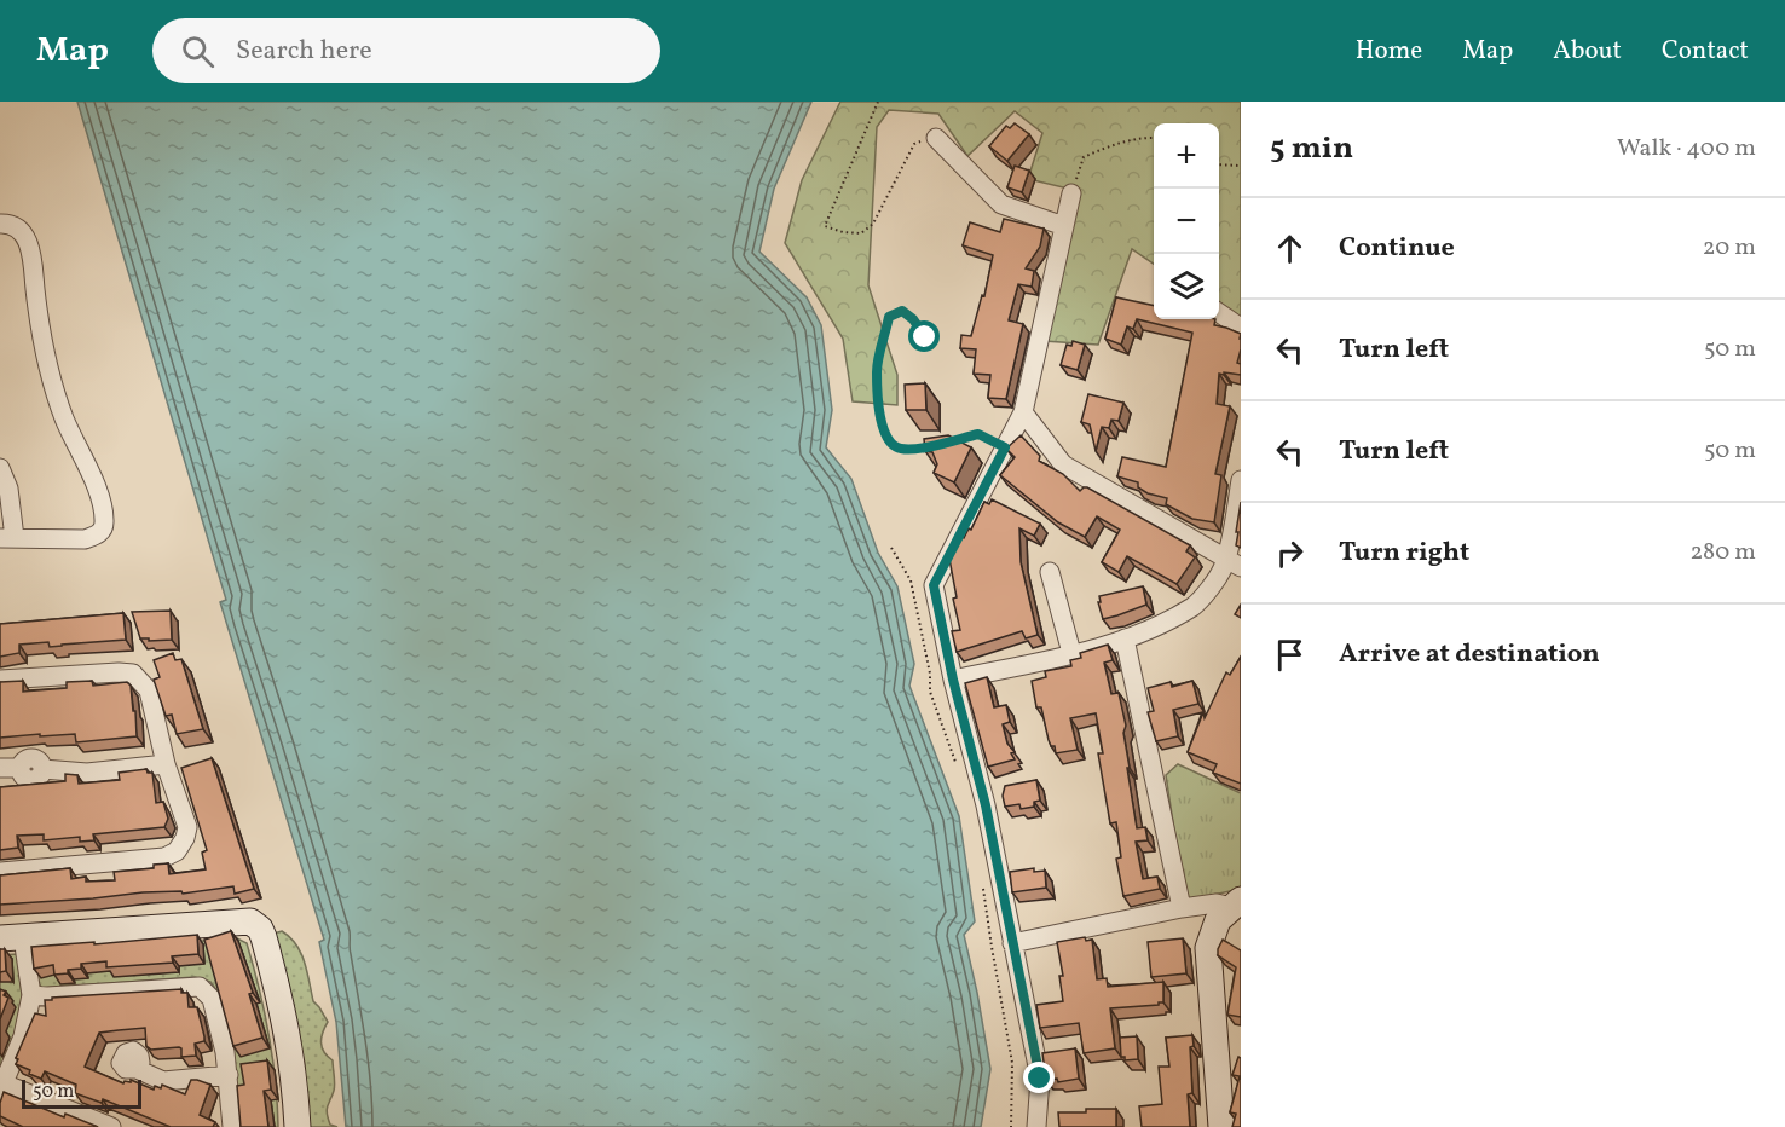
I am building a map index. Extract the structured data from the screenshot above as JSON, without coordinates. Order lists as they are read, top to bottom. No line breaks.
{"scale_bar":"50 m","page":{"header":"Map","search":"Search here","nav":["Home","Map","About","Contact"],"heading":["5 min","Walk · 400 m"],"map_buttons":["+","−"],"list":[["Continue","20 m"],["Turn left","50 m"],["Turn left","50 m"],["Turn right","280 m"],"Arrive at destination"],"scale":"50 m"}}
